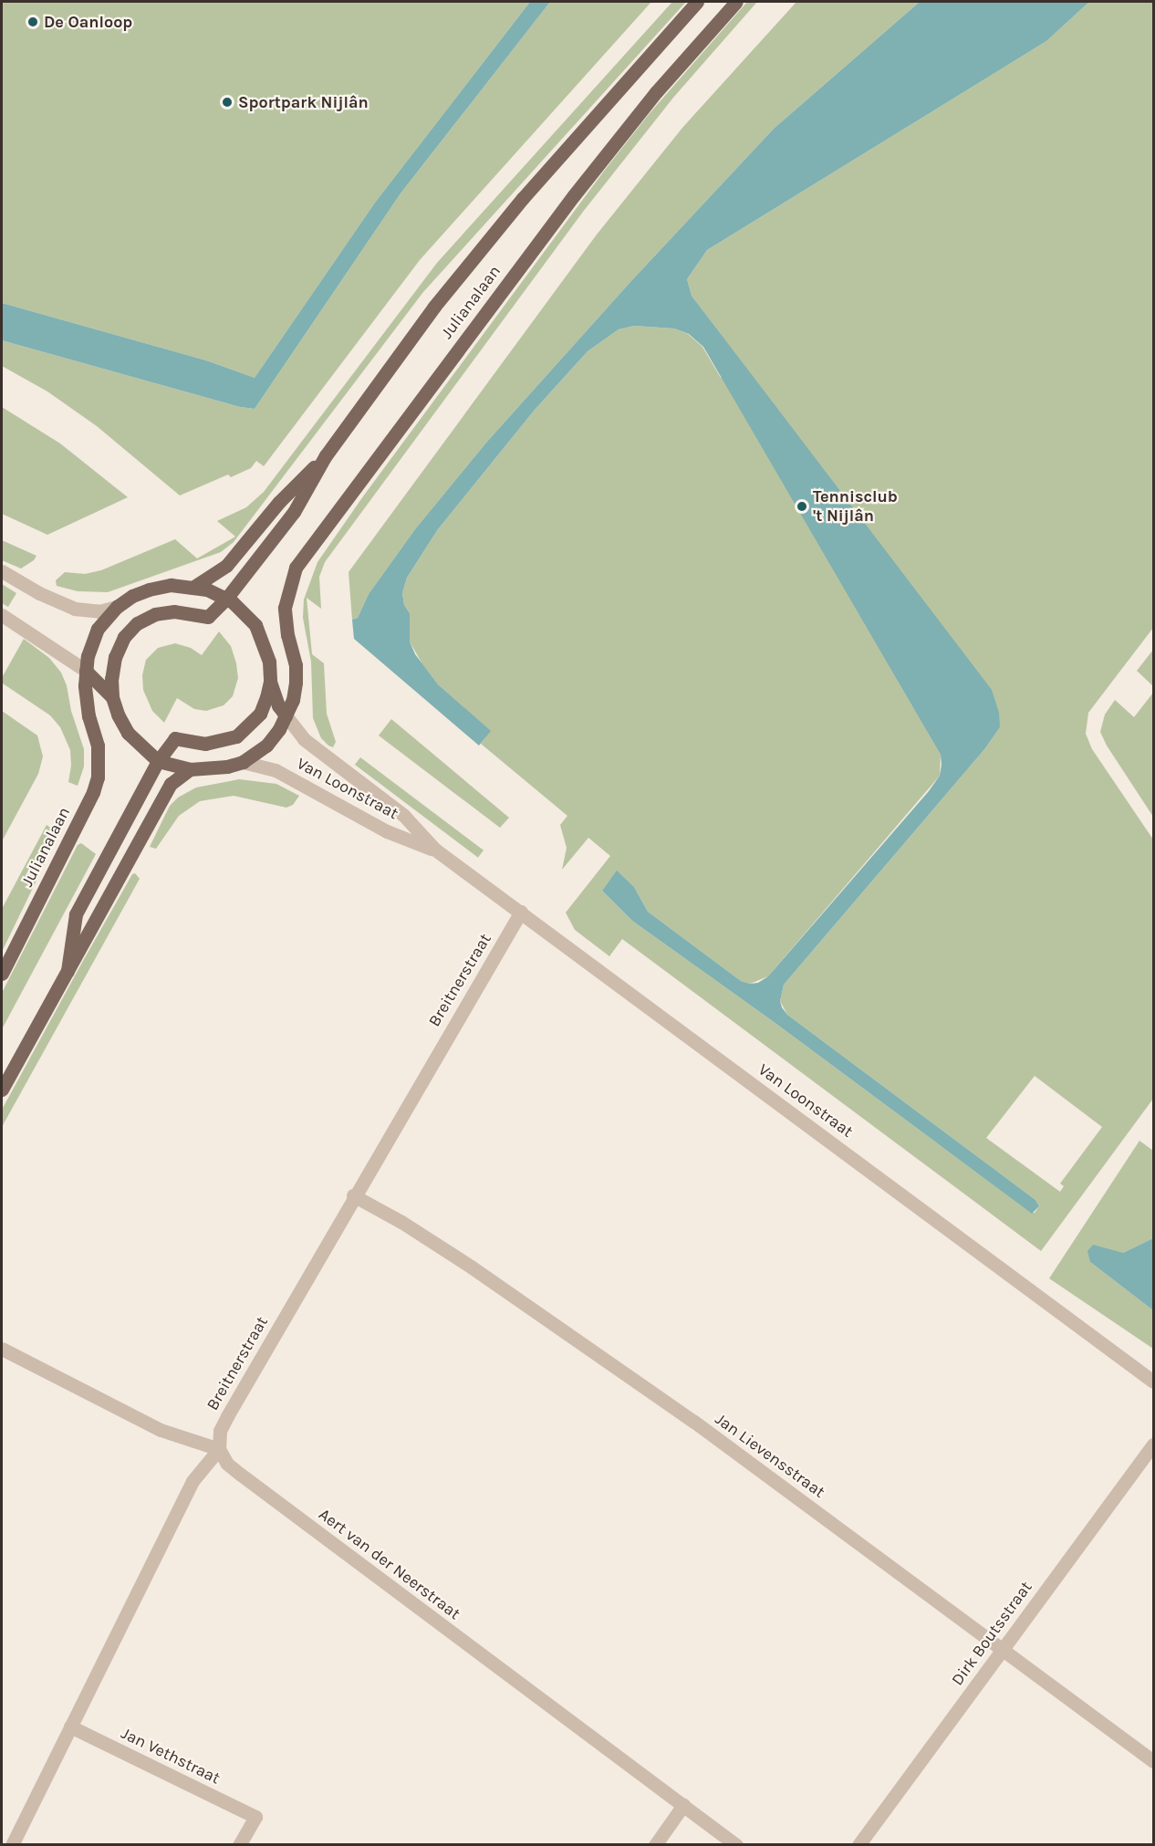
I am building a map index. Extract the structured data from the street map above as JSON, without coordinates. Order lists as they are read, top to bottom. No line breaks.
{"streets":{"main road":["Julianalaan"],"street":["Van Loonstraat","Breitnerstraat","Jan Lievensstraat","Aert van der Neerstraat","Dirk Boutsstraat","Jan Vethstraat"]},"crossings":[["Julianalaan","Van Loonstraat"],["Van Loonstraat","Breitnerstraat"],["Breitnerstraat","Jan Lievensstraat"],["Breitnerstraat","Aert van der Neerstraat"],["Breitnerstraat","Jan Vethstraat"],["Jan Lievensstraat","Dirk Boutsstraat"]],"places":["De Oanloop","Sportpark Nijlân","Tennisclub 't Nijlân"]}
